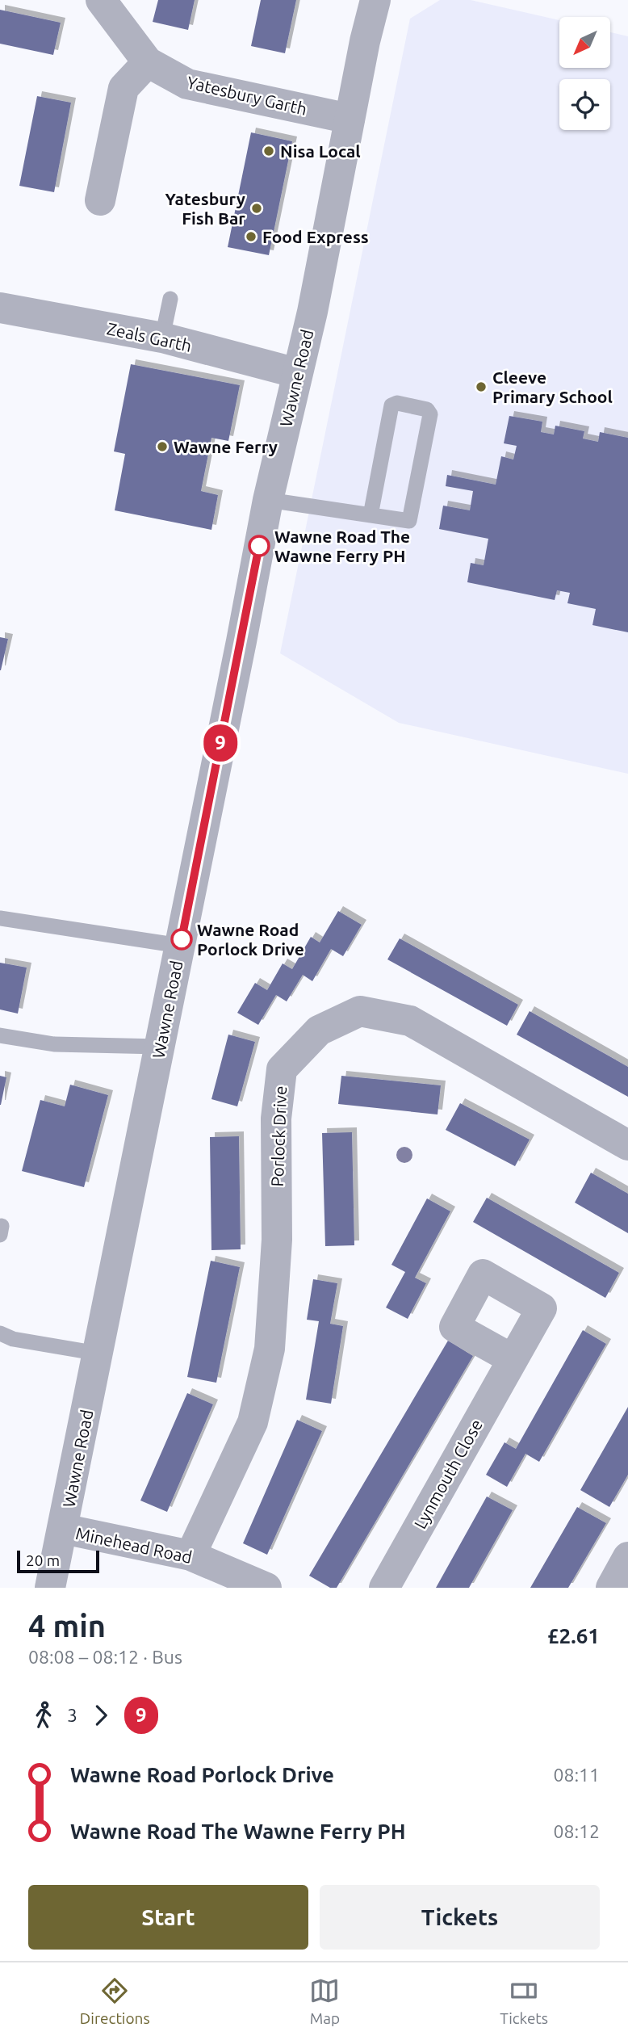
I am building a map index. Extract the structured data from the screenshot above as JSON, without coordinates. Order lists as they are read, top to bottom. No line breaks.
{"streets":{"street":["Yatesbury Garth","Zeals Garth","Wawne Road","Porlock Drive","Lynmouth Close","Minehead Road"]},"crossings":[["Yatesbury Garth","Wawne Road"],["Zeals Garth","Wawne Road"],["Wawne Road","Minehead Road"],["Porlock Drive","Minehead Road"]],"places":["Nisa Local","Yatesbury Fish Bar","Food Express","Cleeve Primary School","Wawne Ferry","Wawne Road The Wawne Ferry PH","Wawne Road Porlock Drive"],"lines":["bus line 9"],"scale_bar":"20 m","north":"bottom left","page":{"on_map":"9","scale":"20 m","heading":["4 min","08:08 – 08:12 · Bus","£2.61"],"legs":["3","9"],"list":[{"name":"Wawne Road Porlock Drive","value":"08:11"},{"name":"Wawne Road The Wawne Ferry PH","value":"08:12"}],"buttons":["Start","Tickets"],"tabs":["Directions","Map","Tickets"]}}
